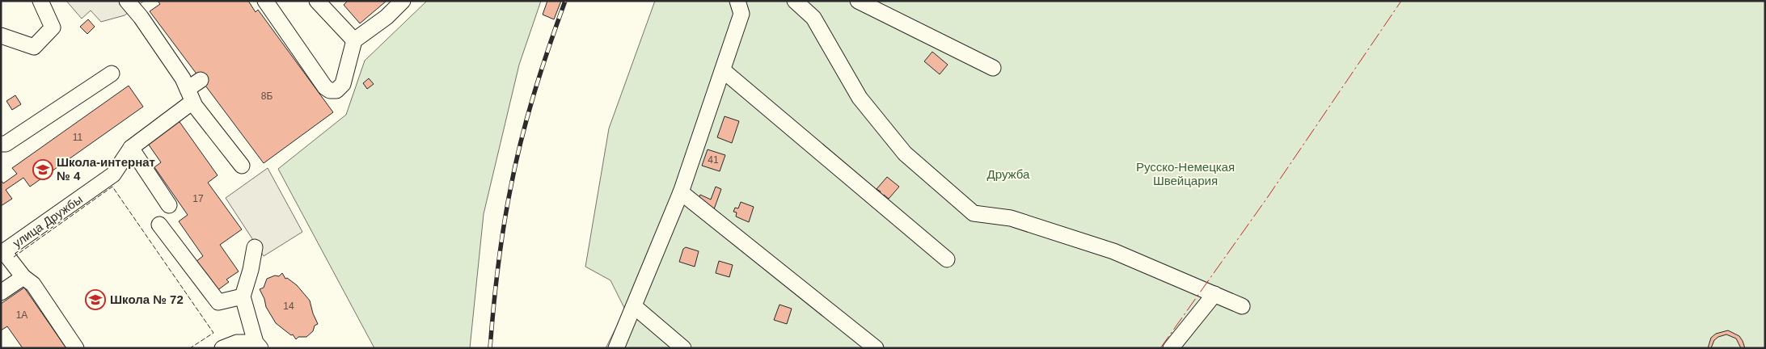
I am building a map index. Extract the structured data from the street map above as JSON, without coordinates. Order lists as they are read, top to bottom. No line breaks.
{"streets":{"street":["улица Дружбы"]},"parks":["Русско-Немецкая Швейцария","Дружба"],"places":{"school or university":["Школа-интернат № 4","Школа № 72"]},"house_numbers":["8Б","11","41","17","14","1А"]}
